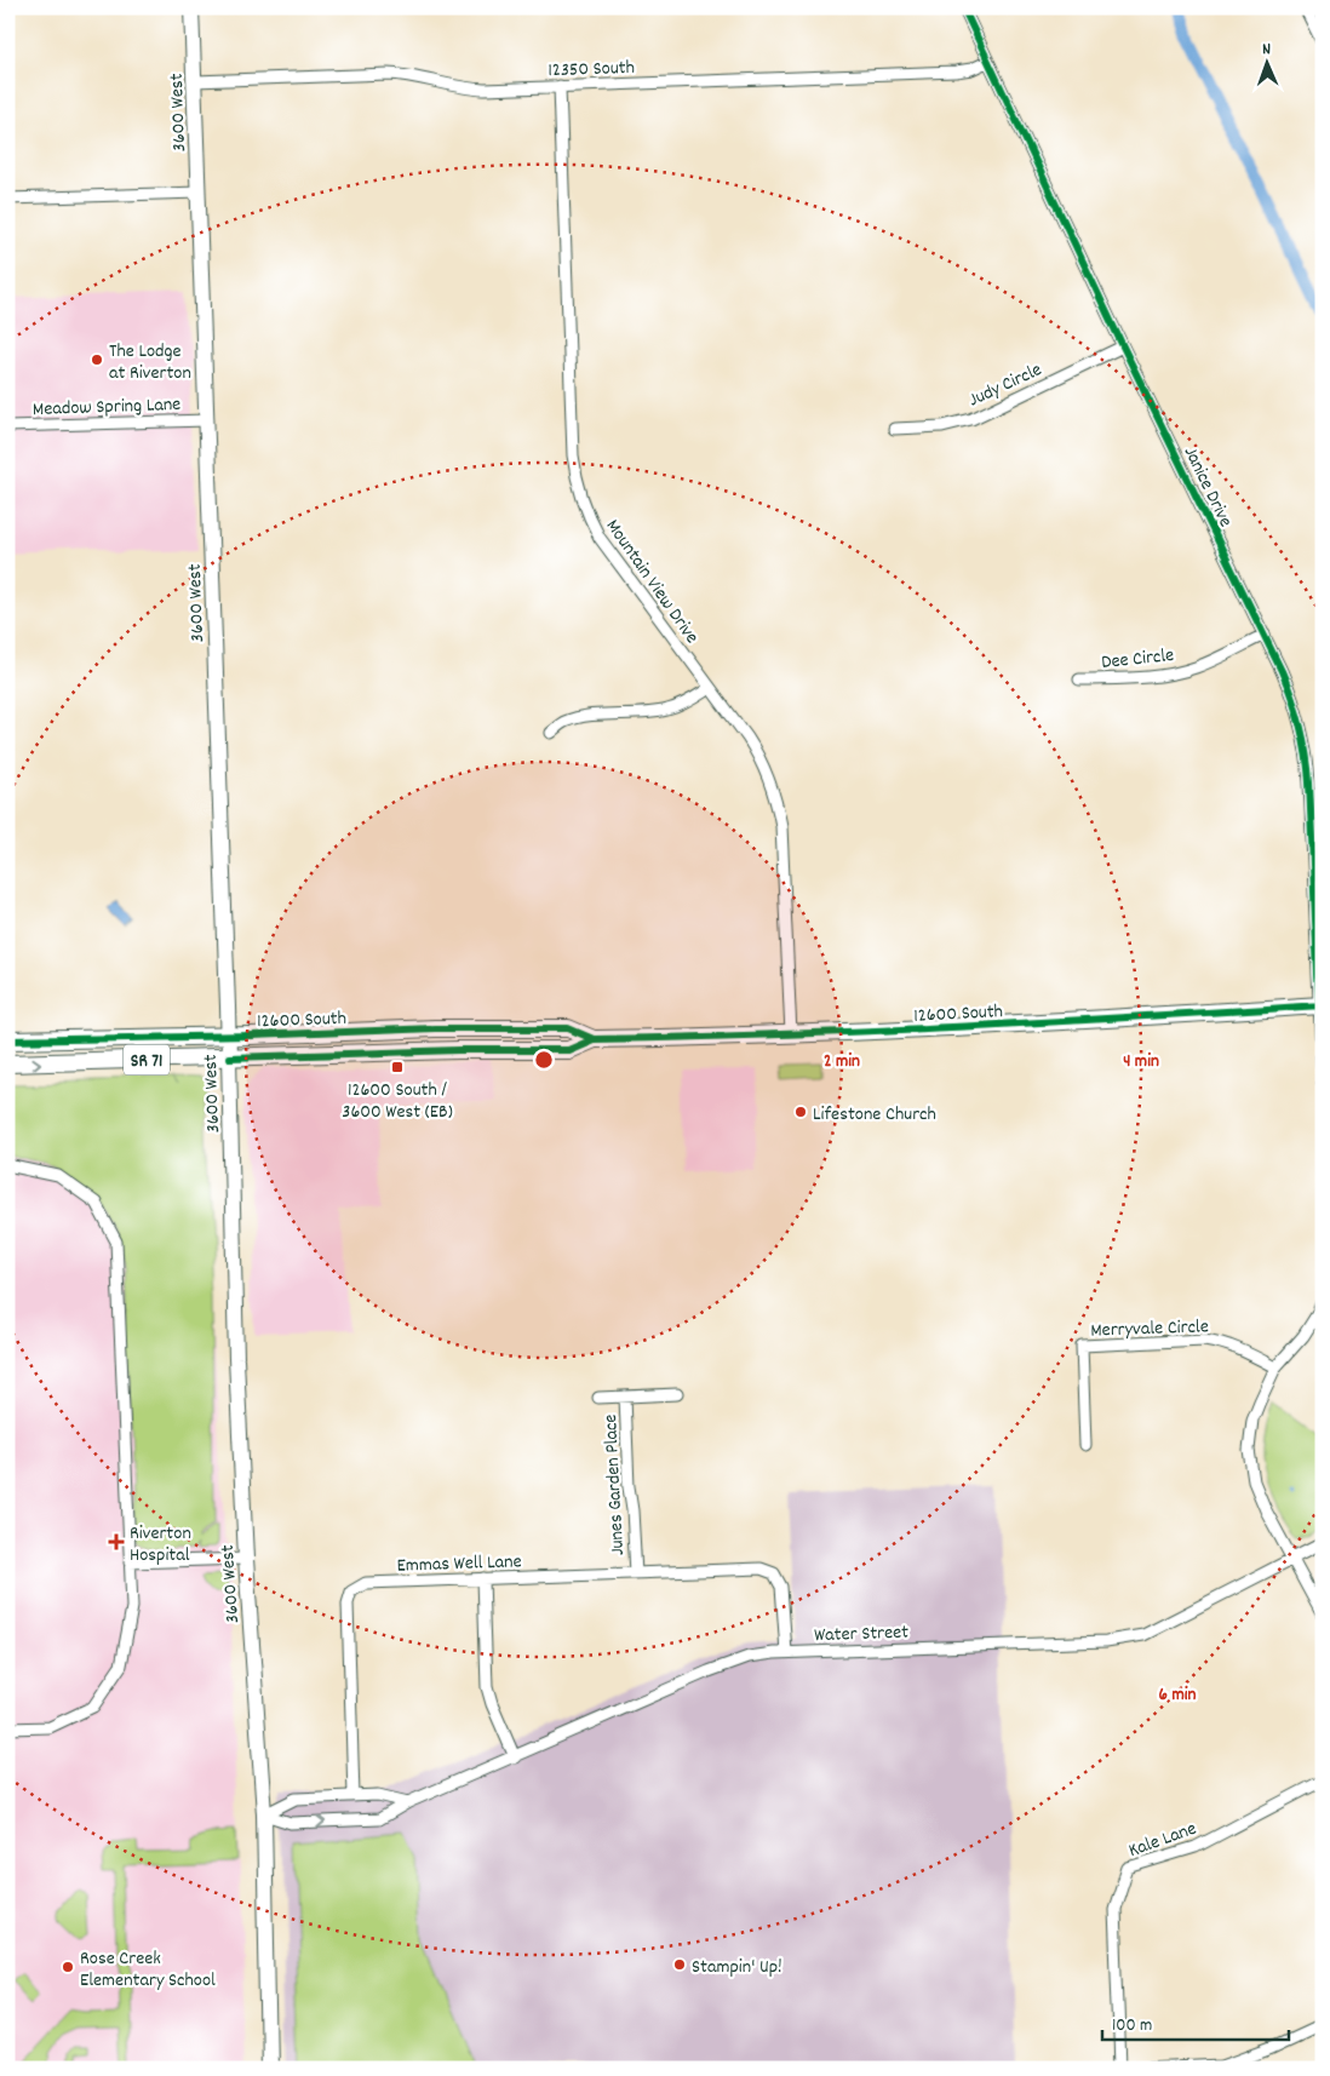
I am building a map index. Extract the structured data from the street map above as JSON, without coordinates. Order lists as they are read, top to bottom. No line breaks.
{"streets":{"main road":["3600 West","12600 South","SR 71"],"street":["12350 South","Judy Circle","Meadow Spring Lane","Janice Drive","Mountain View Drive","Dee Circle","Merryvale Circle","Junes Garden Place","Emmas Well Lane","Water Street","Kale Lane"]},"crossings":[["12350 South","3600 West"],["12350 South","Janice Drive"],["12350 South","Mountain View Drive"],["3600 West","Meadow Spring Lane"],["3600 West","12600 South"],["3600 West","Water Street"],["Judy Circle","Janice Drive"],["Janice Drive","Dee Circle"],["Janice Drive","12600 South"],["Mountain View Drive","12600 South"],["Junes Garden Place","Emmas Well Lane"],["Emmas Well Lane","Water Street"]],"places":{"other":["The Lodge at Riverton","Lifestone Church","Stampin' Up!","Rose Creek Elementary School"],"transit":["12600 South / 3600 West (EB)"],"health":["Riverton Hospital"]},"scale_bar":"100 m","north":"top","rings":["2 min","4 min","6 min"]}
